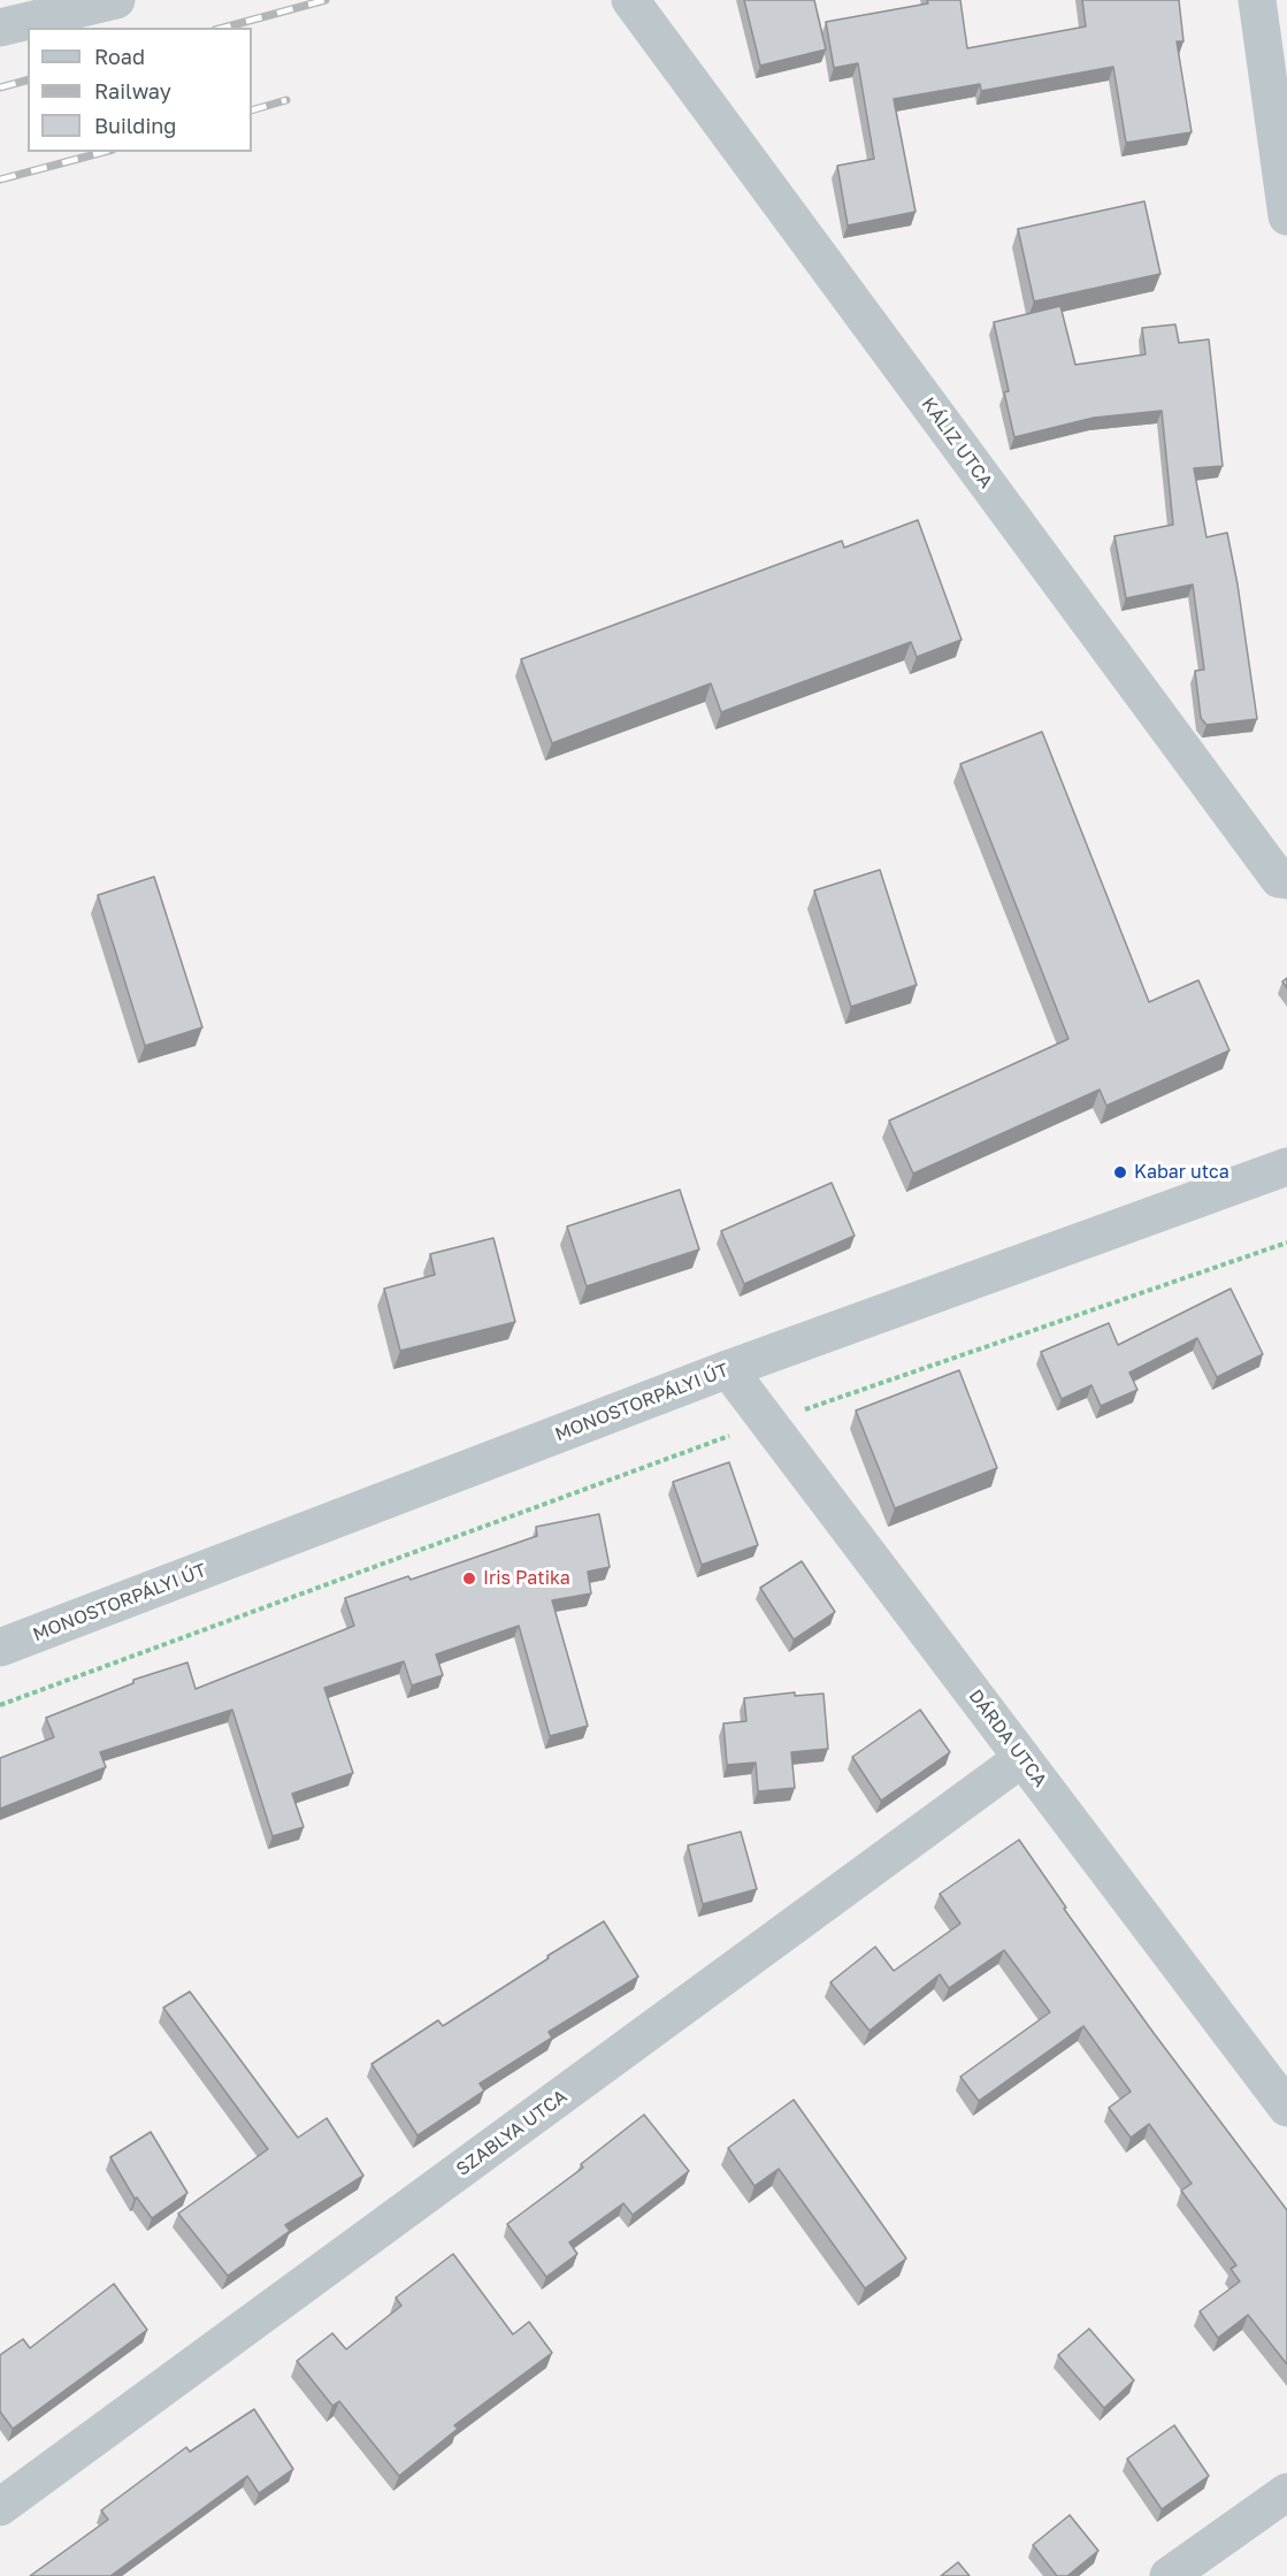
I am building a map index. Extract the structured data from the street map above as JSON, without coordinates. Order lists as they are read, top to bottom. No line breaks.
{"streets":{"street":["KÁLIZ UTCA","MONOSTORPÁLYI ÚT","DÁRDA UTCA","SZABLYA UTCA"]},"crossings":[["MONOSTORPÁLYI ÚT","DÁRDA UTCA"],["DÁRDA UTCA","SZABLYA UTCA"]],"places":["Kabar utca","Iris Patika"],"legend":["Road","Railway","Building"]}
